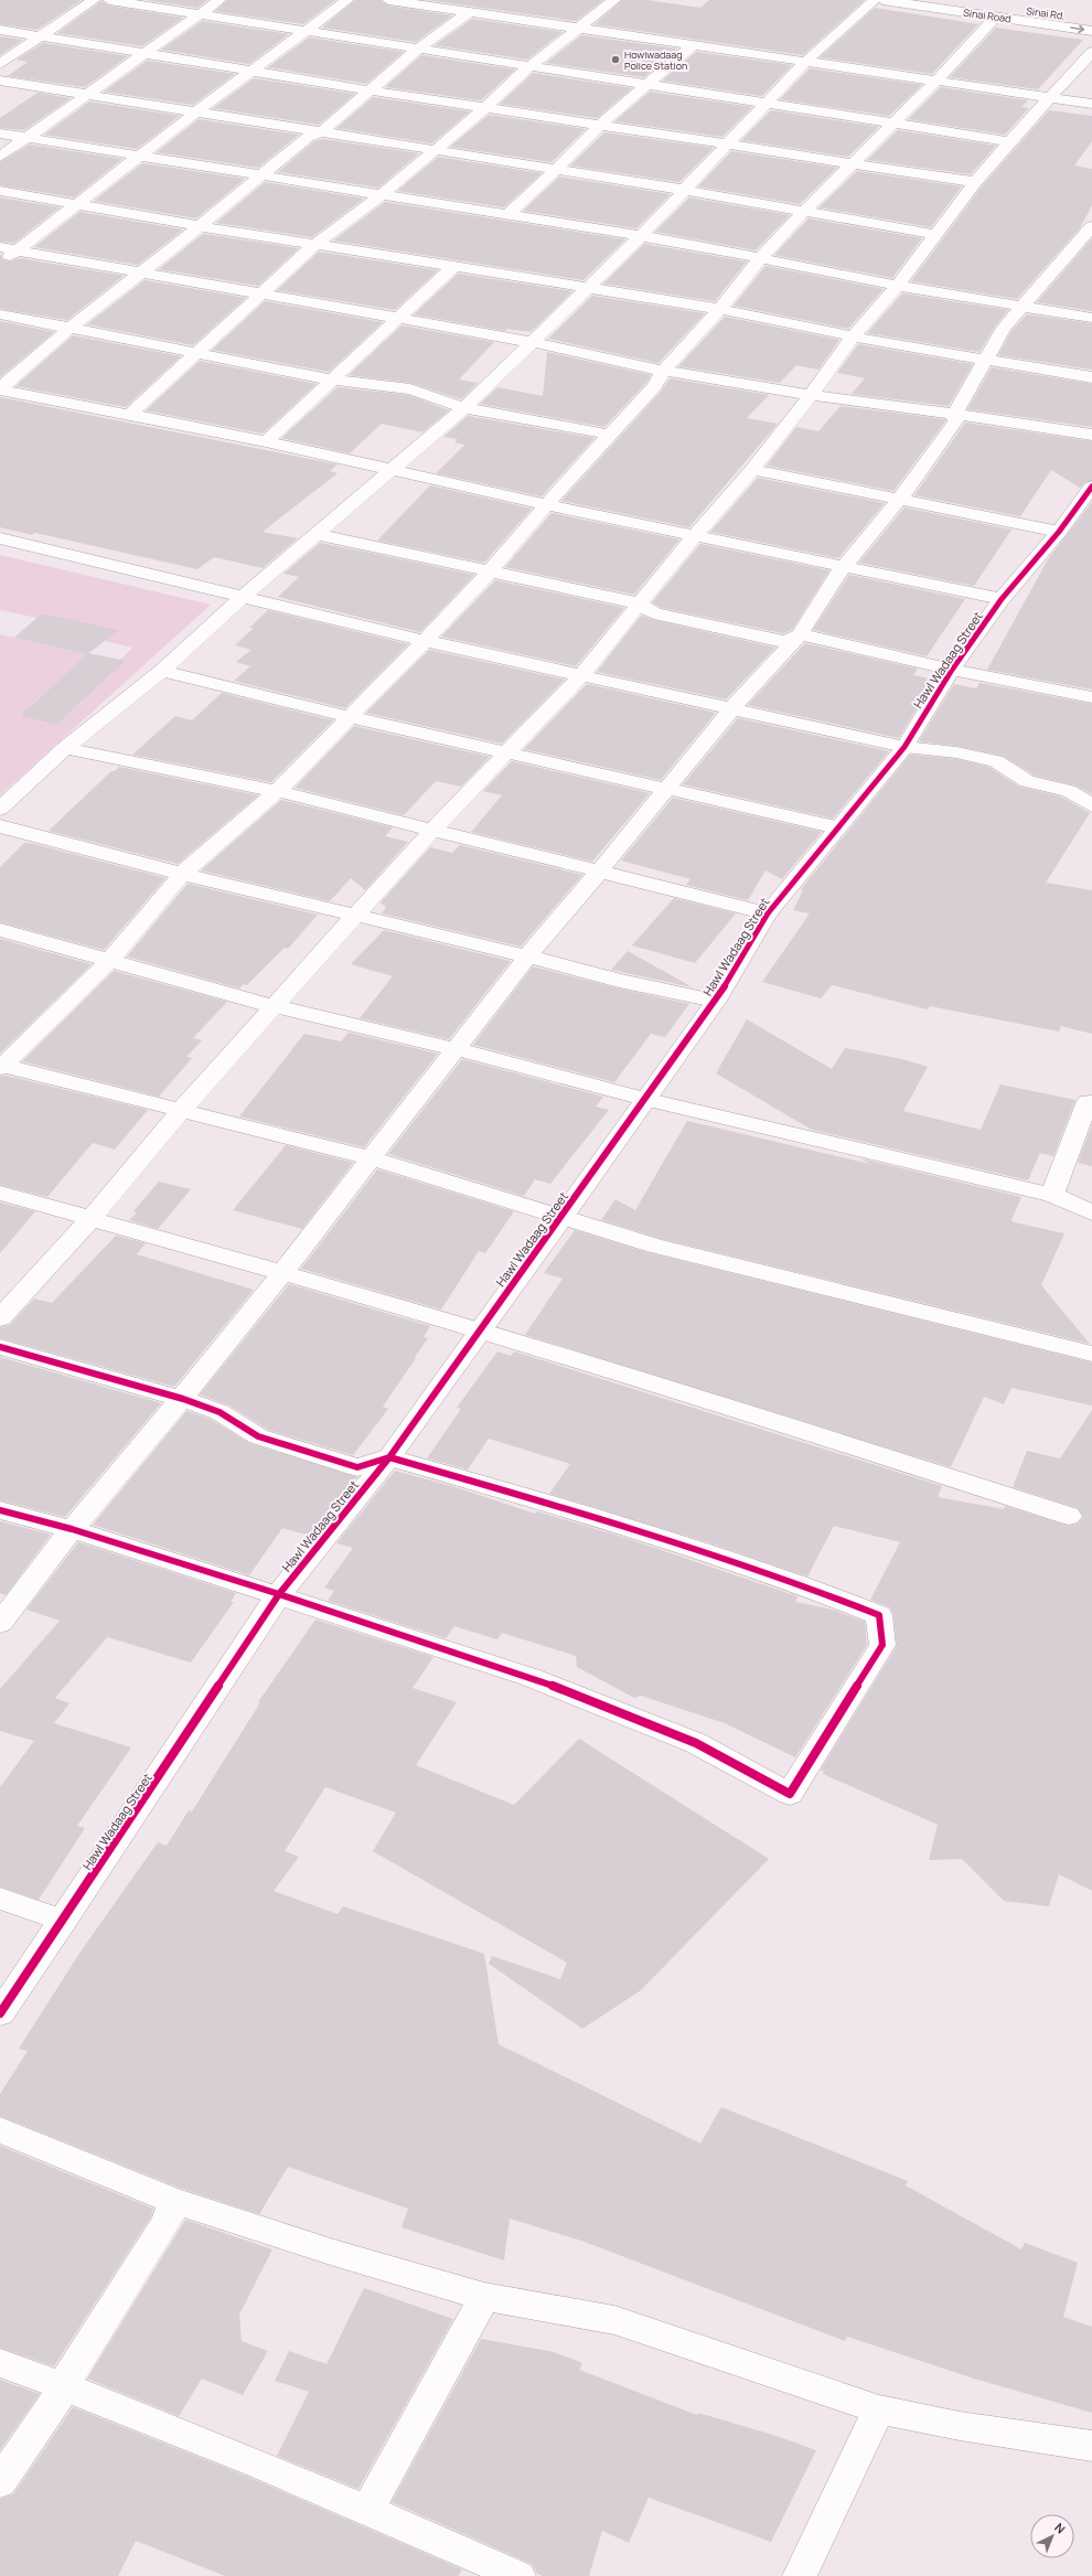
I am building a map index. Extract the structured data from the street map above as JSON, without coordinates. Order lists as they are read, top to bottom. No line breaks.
{"streets":{"street":["Sinai Rd.","Sinai Road","Hawl Wadaag Street"]},"crossings":[["Sinai Rd.","Sinai Road"]],"places":["Howlwadaag Police Station"],"north":"top right"}
